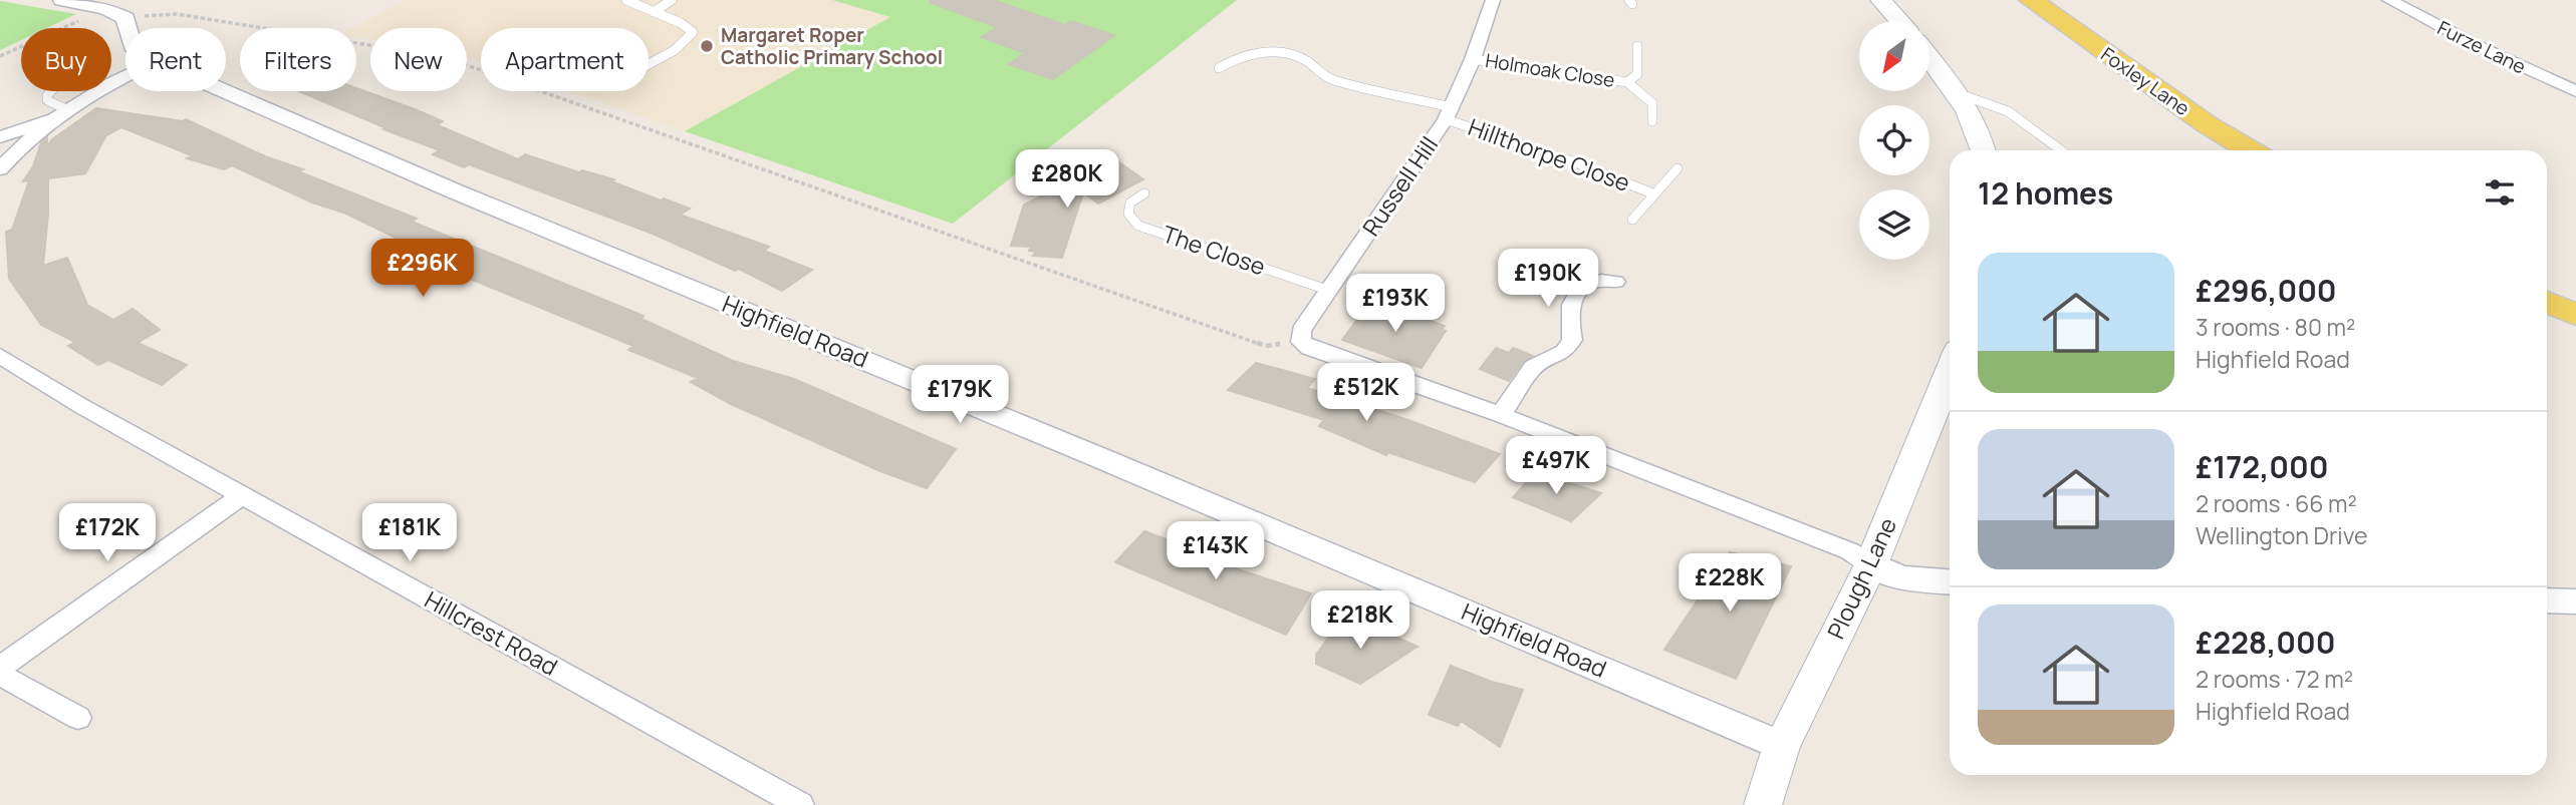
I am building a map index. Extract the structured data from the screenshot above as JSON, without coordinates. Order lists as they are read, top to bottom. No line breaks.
{"streets":{"main road":["Foxley Lane","Plough Lane"],"street":["Furze Lane","Russell Hill","Highfield Road","Hillcrest Road"],"lane":["Holmoak Close","Hillthorpe Close","The Close"]},"crossings":[["Holmoak Close","Russell Hill"],["Hillthorpe Close","Russell Hill"],["Russell Hill","The Close"],["Highfield Road","Plough Lane"]],"places":["Margaret Roper Catholic Primary School"],"north":"bottom left","page":{"chip":["Buy","Rent","Filters","New","Apartment"],"price":["£280K","£296K","£190K","£193K","£512K","£179K","£497K","£172K","£181K","£143K","£228K","£218K"],"heading":"12 homes","list":[{"name":"£296,000","note":"3 rooms · 80 m² · Highfield Road"},{"name":"£172,000","note":"2 rooms · 66 m² · Wellington Drive"},{"name":"£228,000","note":"2 rooms · 72 m² · Highfield Road"}]}}
